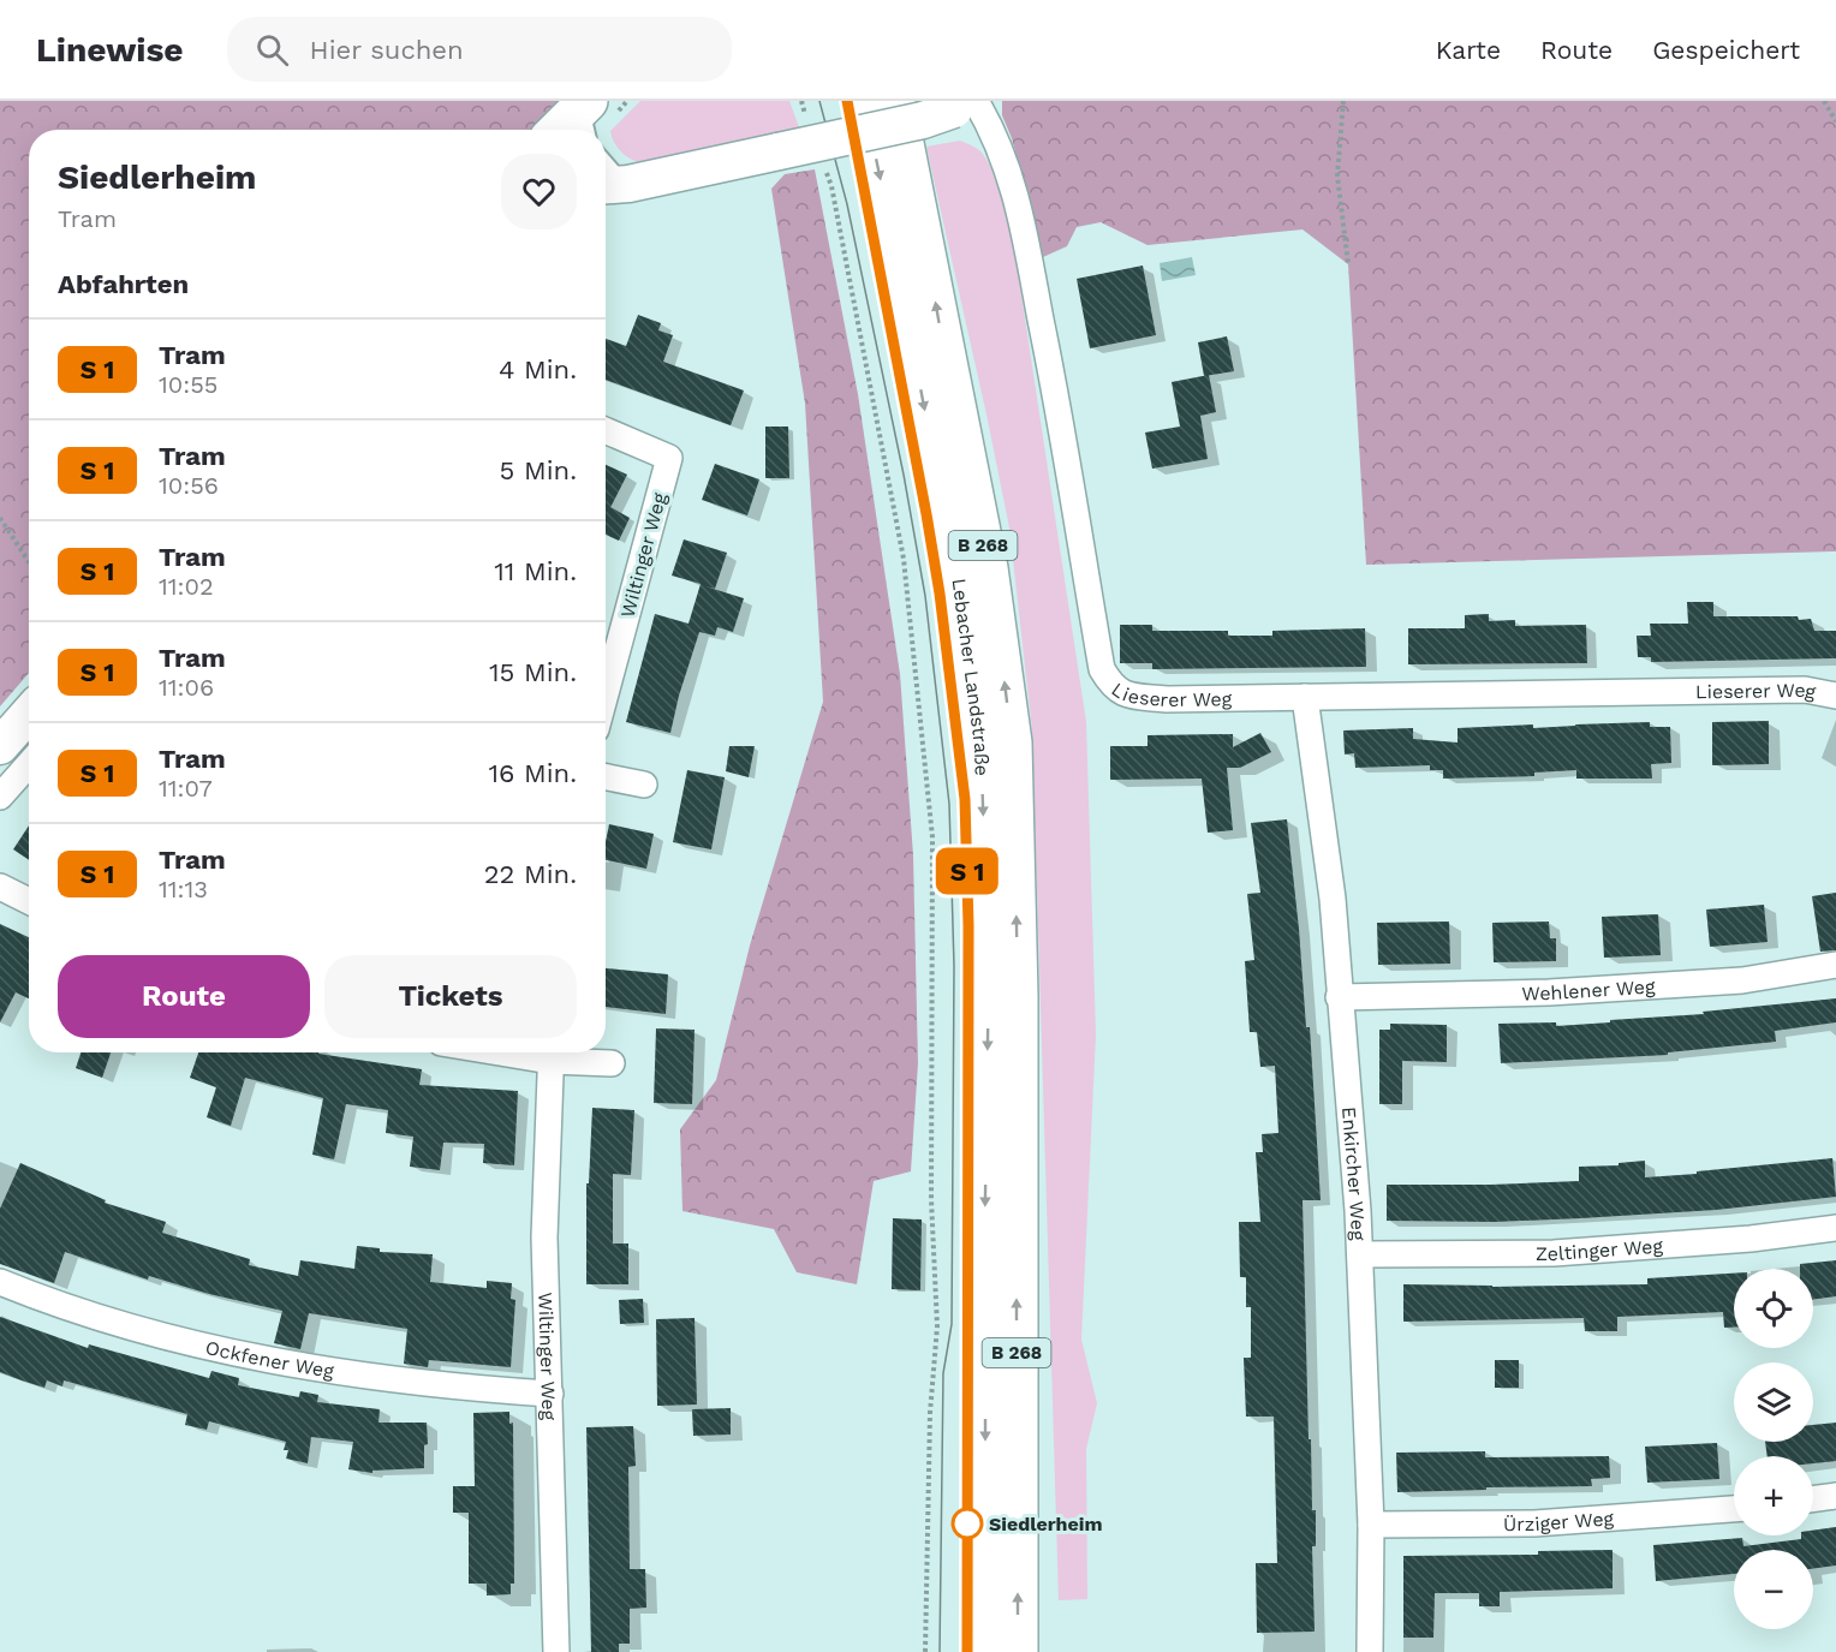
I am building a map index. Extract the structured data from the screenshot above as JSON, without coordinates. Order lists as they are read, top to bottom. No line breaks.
{"streets":{"highway":["B 268","Lebacher Landstraße"],"street":["Wiltinger Weg","Lieserer Weg","Wehlener Weg","Enkircher Weg","Zeltinger Weg","Ockfener Weg","Ürziger Weg"]},"crossings":[["Wiltinger Weg","Ockfener Weg"],["Lieserer Weg","Enkircher Weg"],["Wehlener Weg","Enkircher Weg"],["Enkircher Weg","Zeltinger Weg"],["Enkircher Weg","Ürziger Weg"]],"places":["Siedlerheim"],"page":{"header":"Linewise","search":"Hier suchen","nav":["Karte","Route","Gespeichert"],"on_map":"S 1","heading":[["Siedlerheim","Tram"],"Abfahrten"],"list":[{"mark":"S 1","name":"Tram","note":"10:55","value":"4 Min."},{"mark":"S 1","name":"Tram","note":"10:56","value":"5 Min."},{"mark":"S 1","name":"Tram","note":"11:02","value":"11 Min."},{"mark":"S 1","name":"Tram","note":"11:06","value":"15 Min."},{"mark":"S 1","name":"Tram","note":"11:07","value":"16 Min."},{"mark":"S 1","name":"Tram","note":"11:13","value":"22 Min."}],"buttons":["Route","Tickets"],"map_buttons":["+","−"]}}
